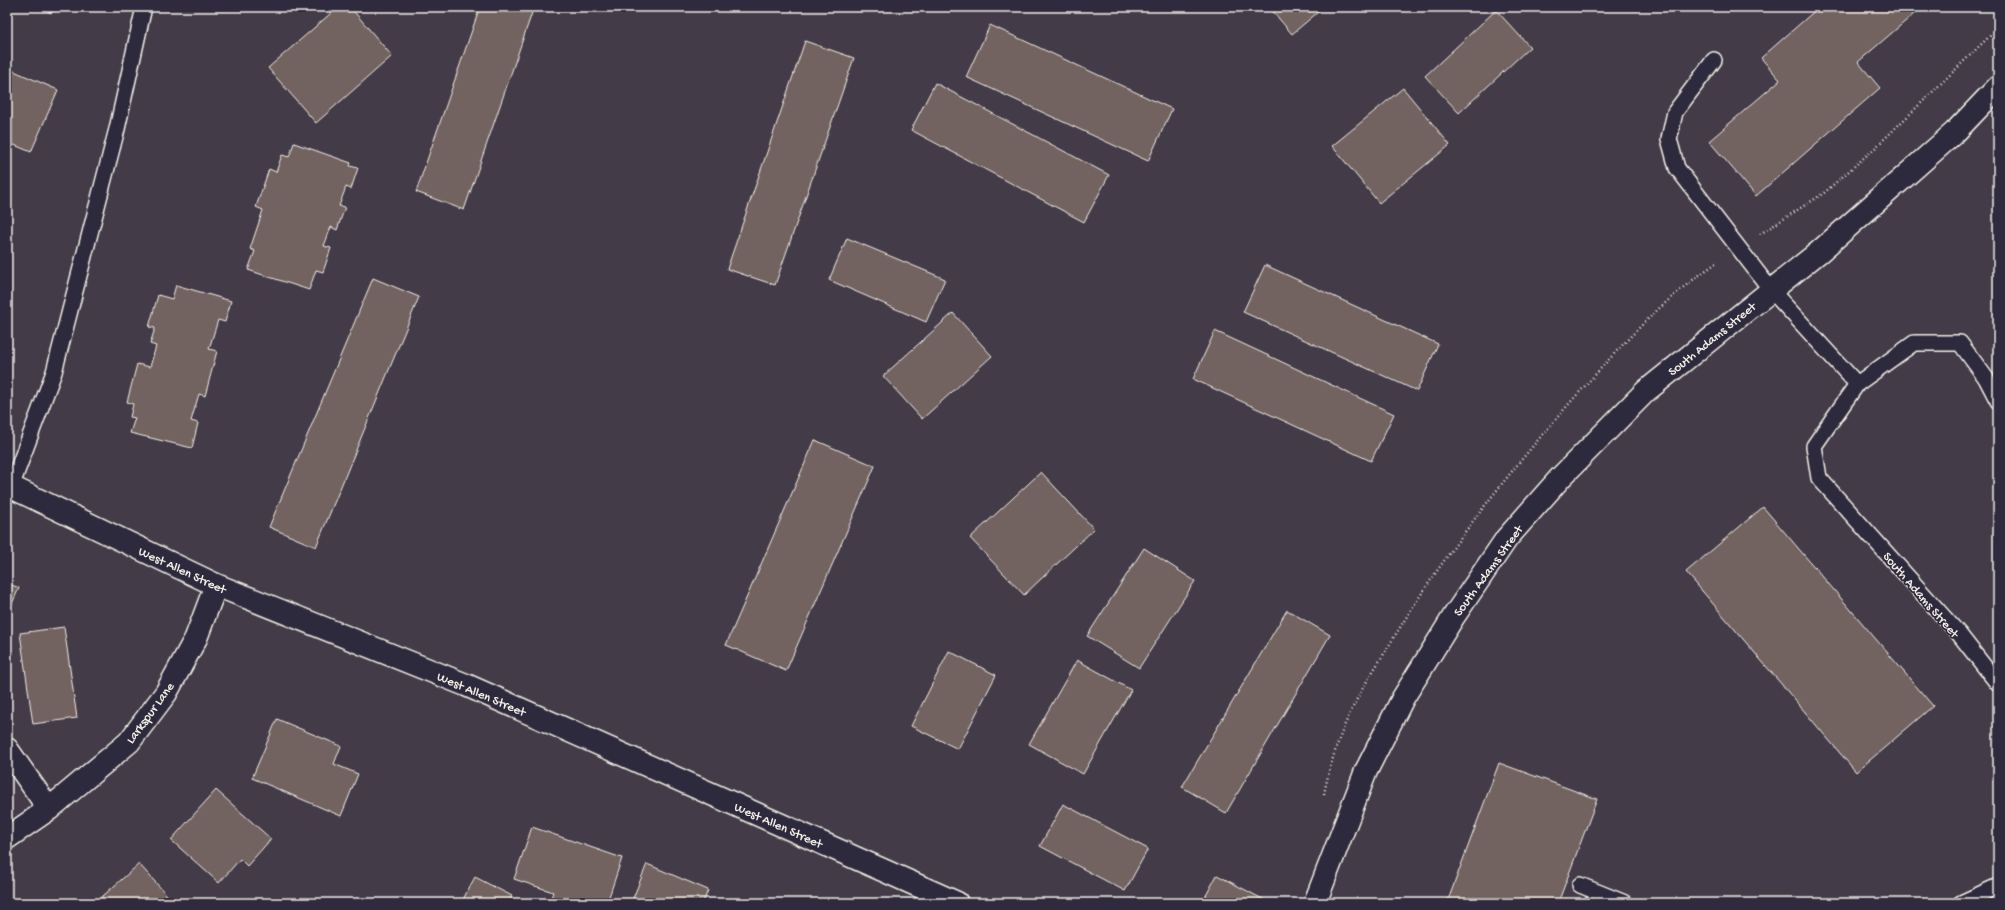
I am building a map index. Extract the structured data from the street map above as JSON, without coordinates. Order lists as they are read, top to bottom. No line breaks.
{"streets":{"street":["South Adams Street","West Allen Street","Larkspur Lane"]},"crossings":[["West Allen Street","Larkspur Lane"]]}
